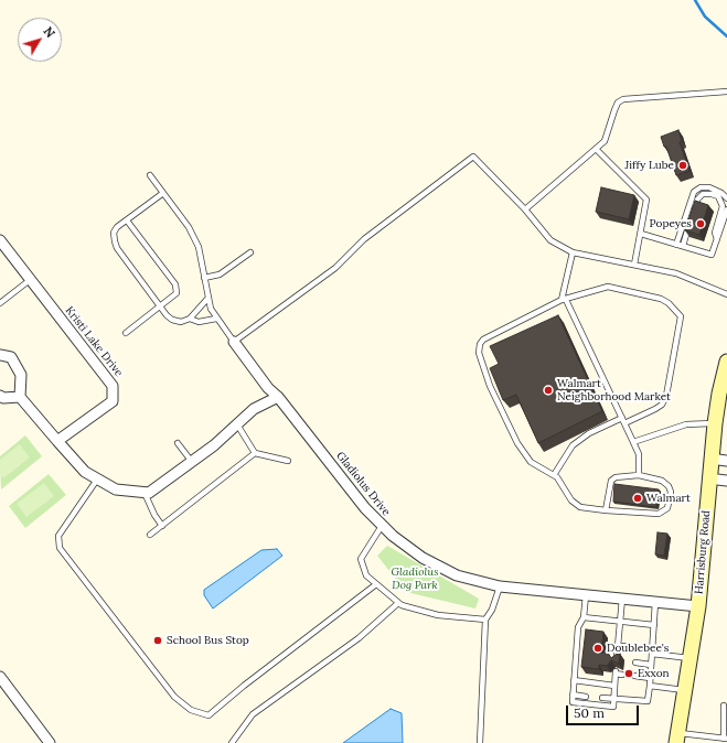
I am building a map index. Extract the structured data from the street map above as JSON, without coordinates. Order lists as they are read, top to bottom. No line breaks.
{"streets":{"main road":["Harrisburg Road"],"street":["Kristi Lake Drive","Gladiolus Drive"]},"crossings":[["Gladiolus Drive","Harrisburg Road"]],"parks":["Gladiolus Dog Park"],"places":["Jiffy Lube","Popeyes","Walmart Neighborhood Market","Walmart","School Bus Stop","Doublebee's","Exxon"],"scale_bar":"50 m","north":"top right"}
